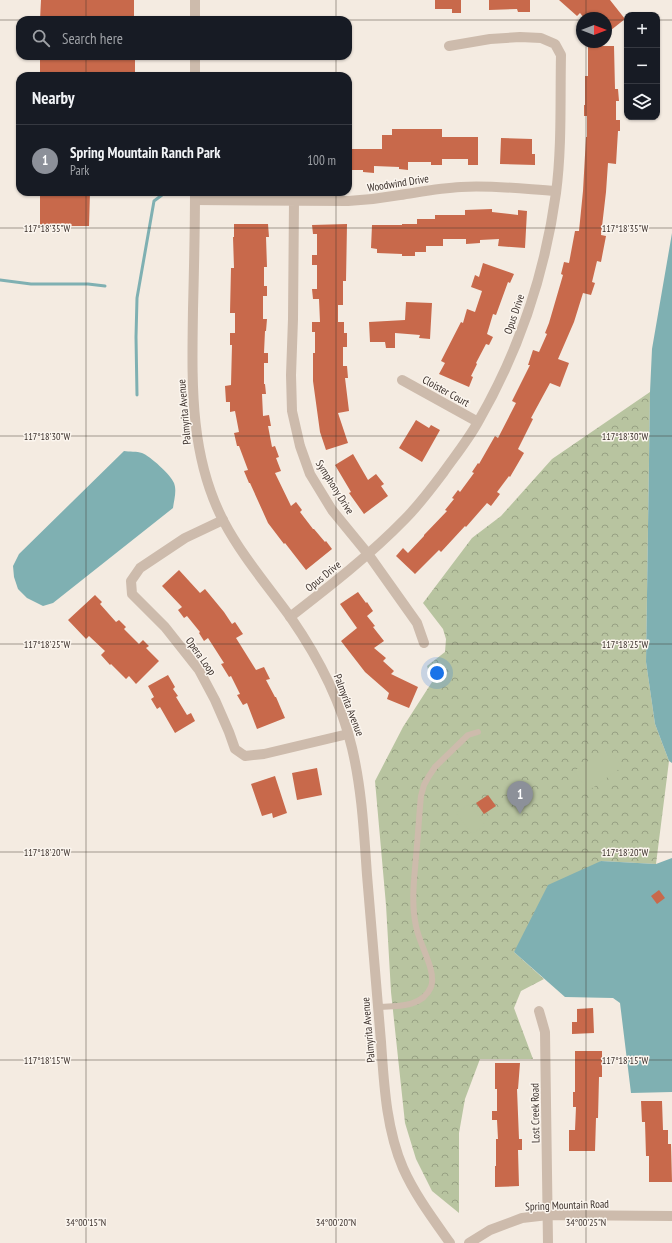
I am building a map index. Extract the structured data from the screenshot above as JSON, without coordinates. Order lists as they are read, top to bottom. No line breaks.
{"streets":{"street":["Woodwind Drive","Opus Drive","Cloister Court","Palmyrita Avenue","Symphony Drive","Opera Loop","Lost Creek Road","Spring Mountain Road"]},"crossings":[["Woodwind Drive","Opus Drive"],["Woodwind Drive","Palmyrita Avenue"],["Woodwind Drive","Symphony Drive"],["Opus Drive","Cloister Court"],["Opus Drive","Palmyrita Avenue"],["Opus Drive","Symphony Drive"],["Palmyrita Avenue","Opera Loop"],["Lost Creek Road","Spring Mountain Road"]],"north":"right","page":{"map_buttons":["+","−"],"search":"Search here","heading":"Nearby","list":[{"mark":"1","name":"Spring Mountain Ranch Park","note":"Park","value":"100 m"}],"pins":"1"},"coordinates":["117°18'35\"W","117°18'30\"W","117°18'25\"W","117°18'20\"W","117°18'15\"W","34°00'15\"N","34°00'20\"N","34°00'25\"N"]}
